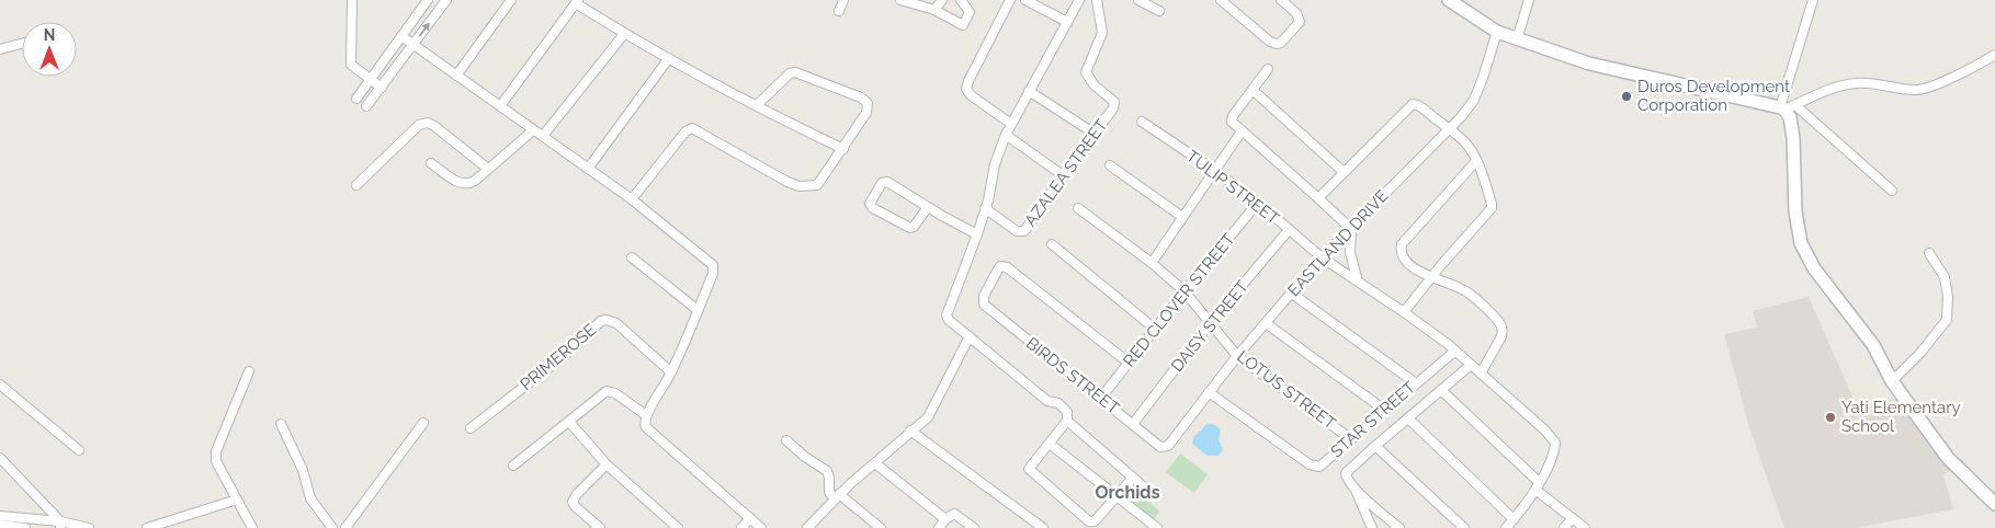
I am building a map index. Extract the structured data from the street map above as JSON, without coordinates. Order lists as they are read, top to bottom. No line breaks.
{"streets":{"street":["AZALEA STREET","TULIP STREET","EASTLAND DRIVE","RED CLOVER STREET","DAISY STREET","PRIMEROSE","BIRDS STREET","LOTUS STREET","STAR STREET"]},"crossings":[["TULIP STREET","EASTLAND DRIVE"],["TULIP STREET","RED CLOVER STREET"],["TULIP STREET","DAISY STREET"],["TULIP STREET","STAR STREET"],["EASTLAND DRIVE","BIRDS STREET"],["EASTLAND DRIVE","LOTUS STREET"],["EASTLAND DRIVE","STAR STREET"],["RED CLOVER STREET","BIRDS STREET"],["RED CLOVER STREET","LOTUS STREET"],["DAISY STREET","BIRDS STREET"],["DAISY STREET","LOTUS STREET"],["LOTUS STREET","STAR STREET"]],"districts":["Orchids"],"places":["Duros Development Corporation","Yati Elementary School"],"north":"top"}
